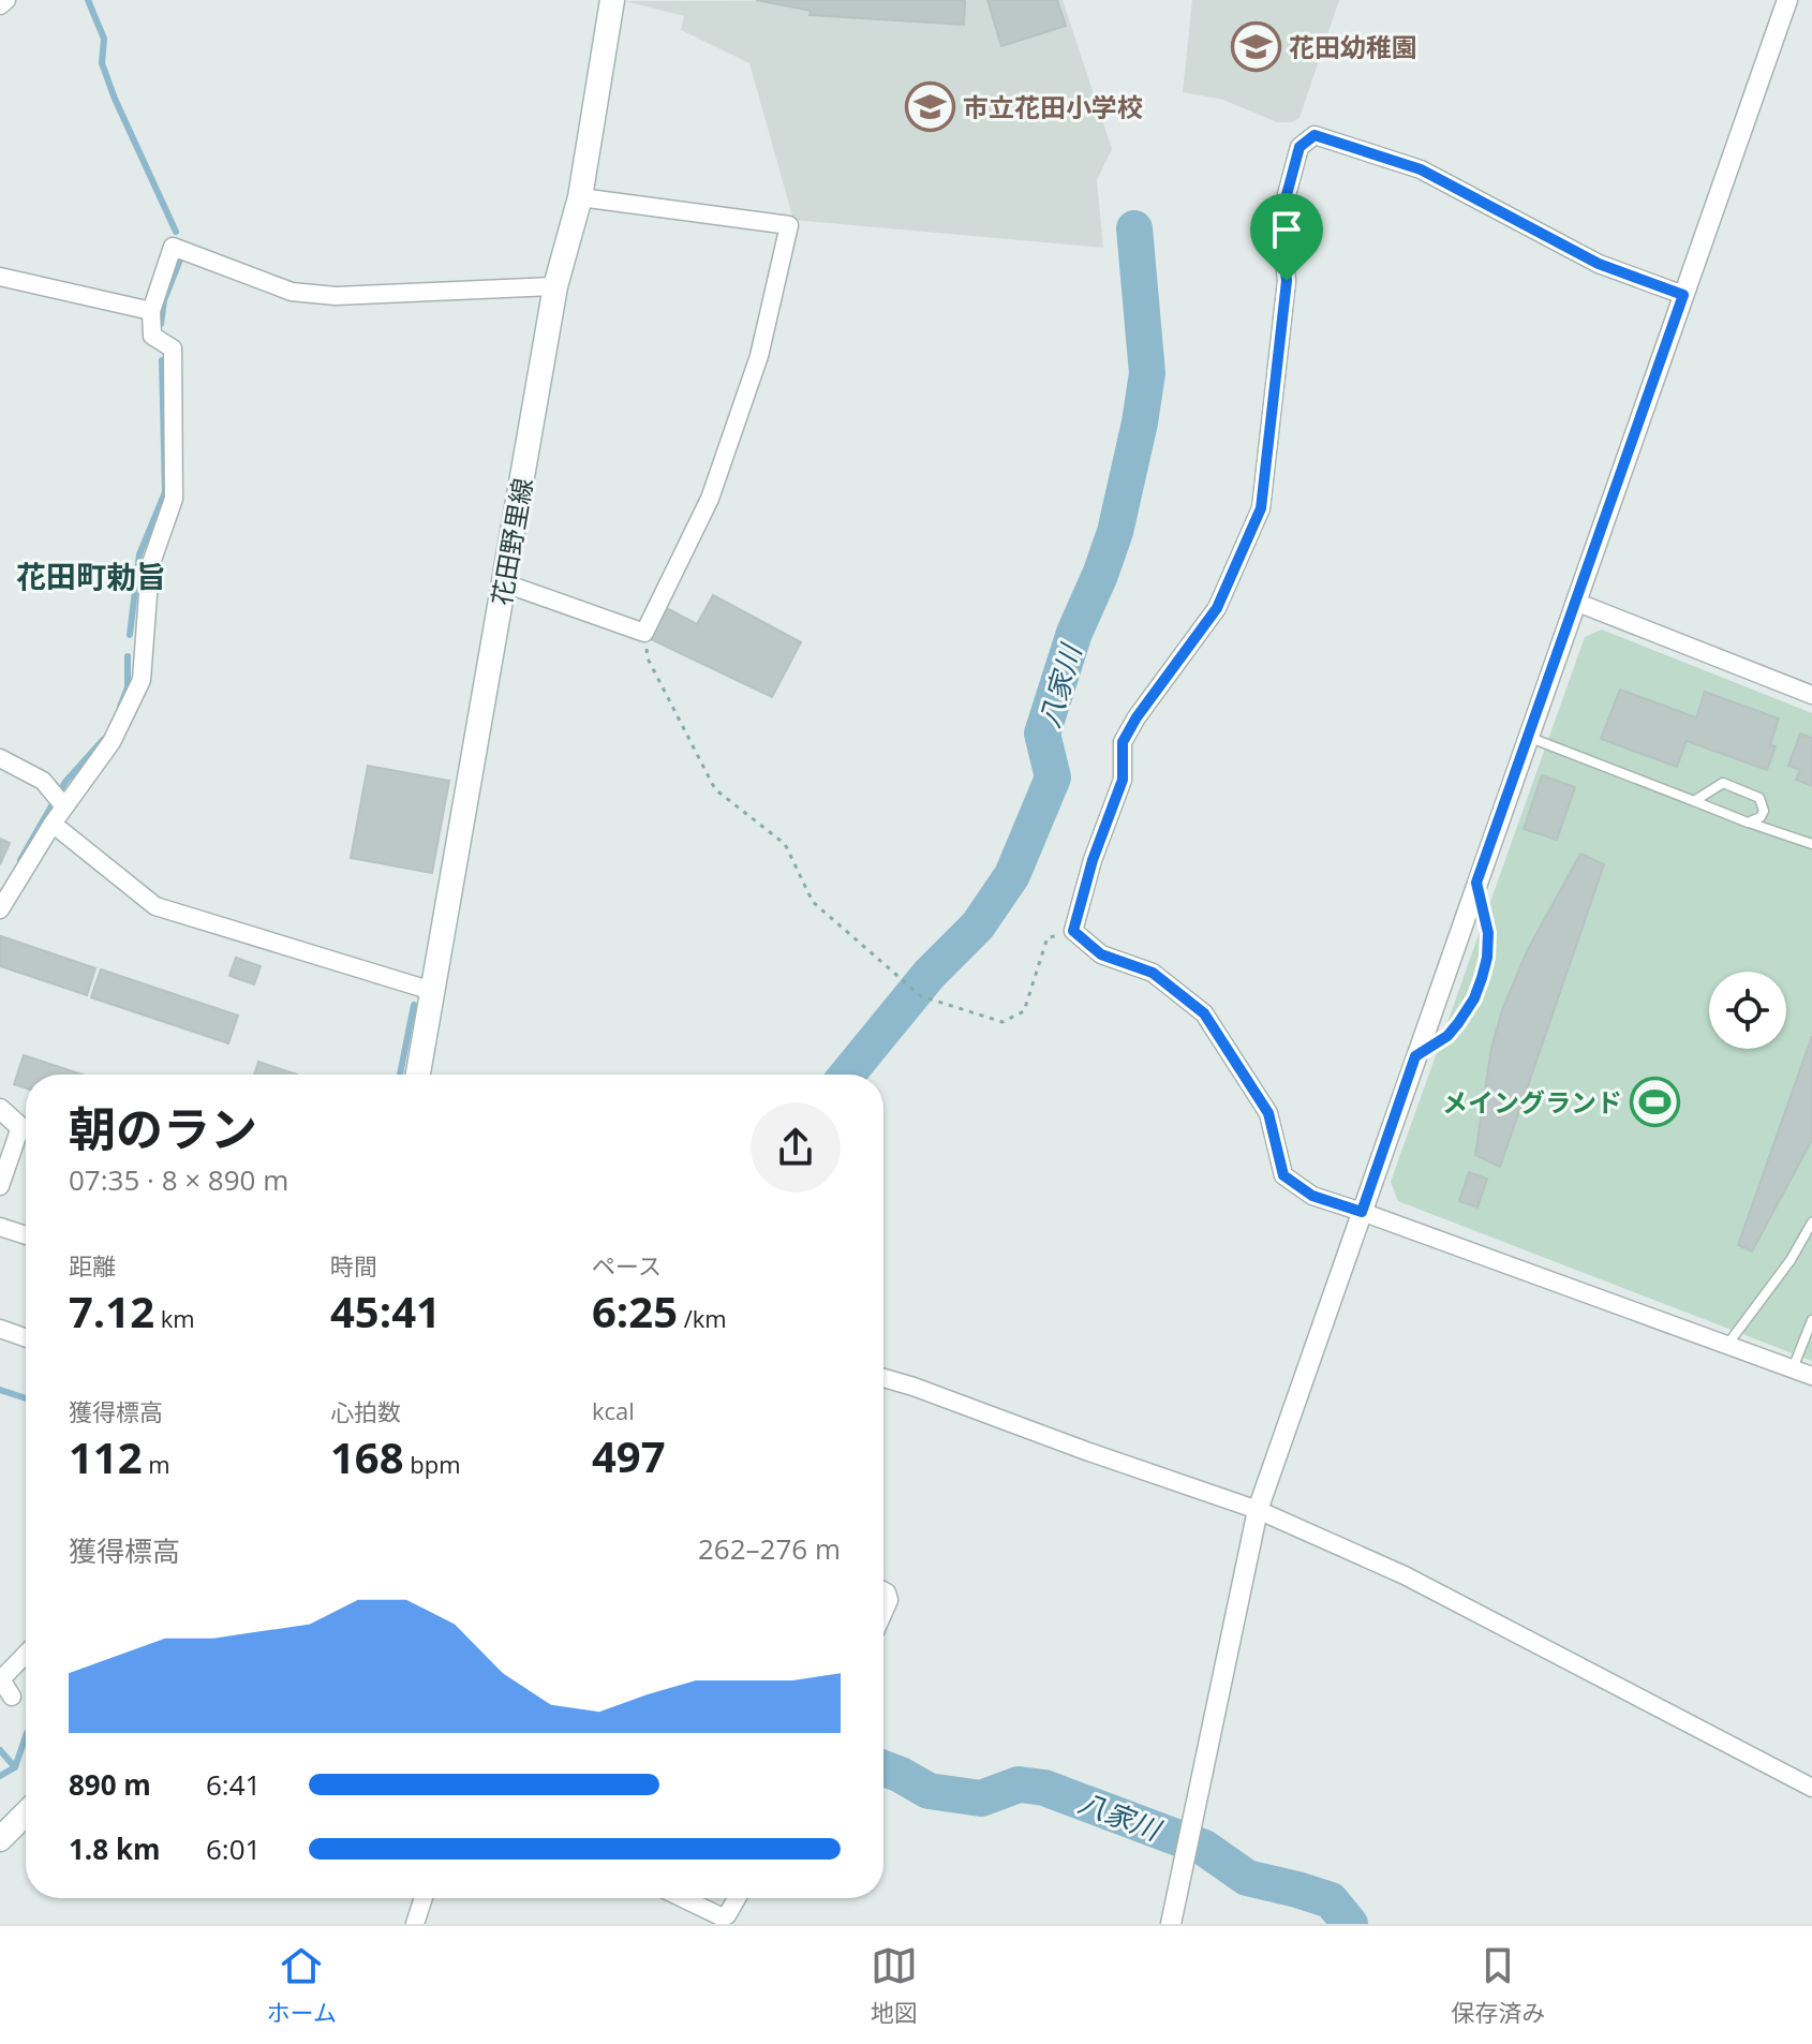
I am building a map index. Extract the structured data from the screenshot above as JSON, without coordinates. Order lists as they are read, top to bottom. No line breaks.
{"streets":{"main road":["花田野里線"]},"districts":["花田町勅旨"],"water":["八家川"],"places":{"school or university":["花田幼稚園","市立花田小学校"],"sports":["メイングランド"]},"page":{"heading":["朝のラン","07:35 · 8 × 890 m"],"stats":[["距離","7.12 km"],["時間","45:41"],["ペース","6:25 /km"],["獲得標高","112 m"],["心拍数","168 bpm"],["kcal","497"]],"chart":["獲得標高","262–276 m"],"list":[{"name":"890 m","note":"6:41"},{"name":"1.8 km","note":"6:01"}],"tabs":["ホーム","地図","保存済み"]}}
